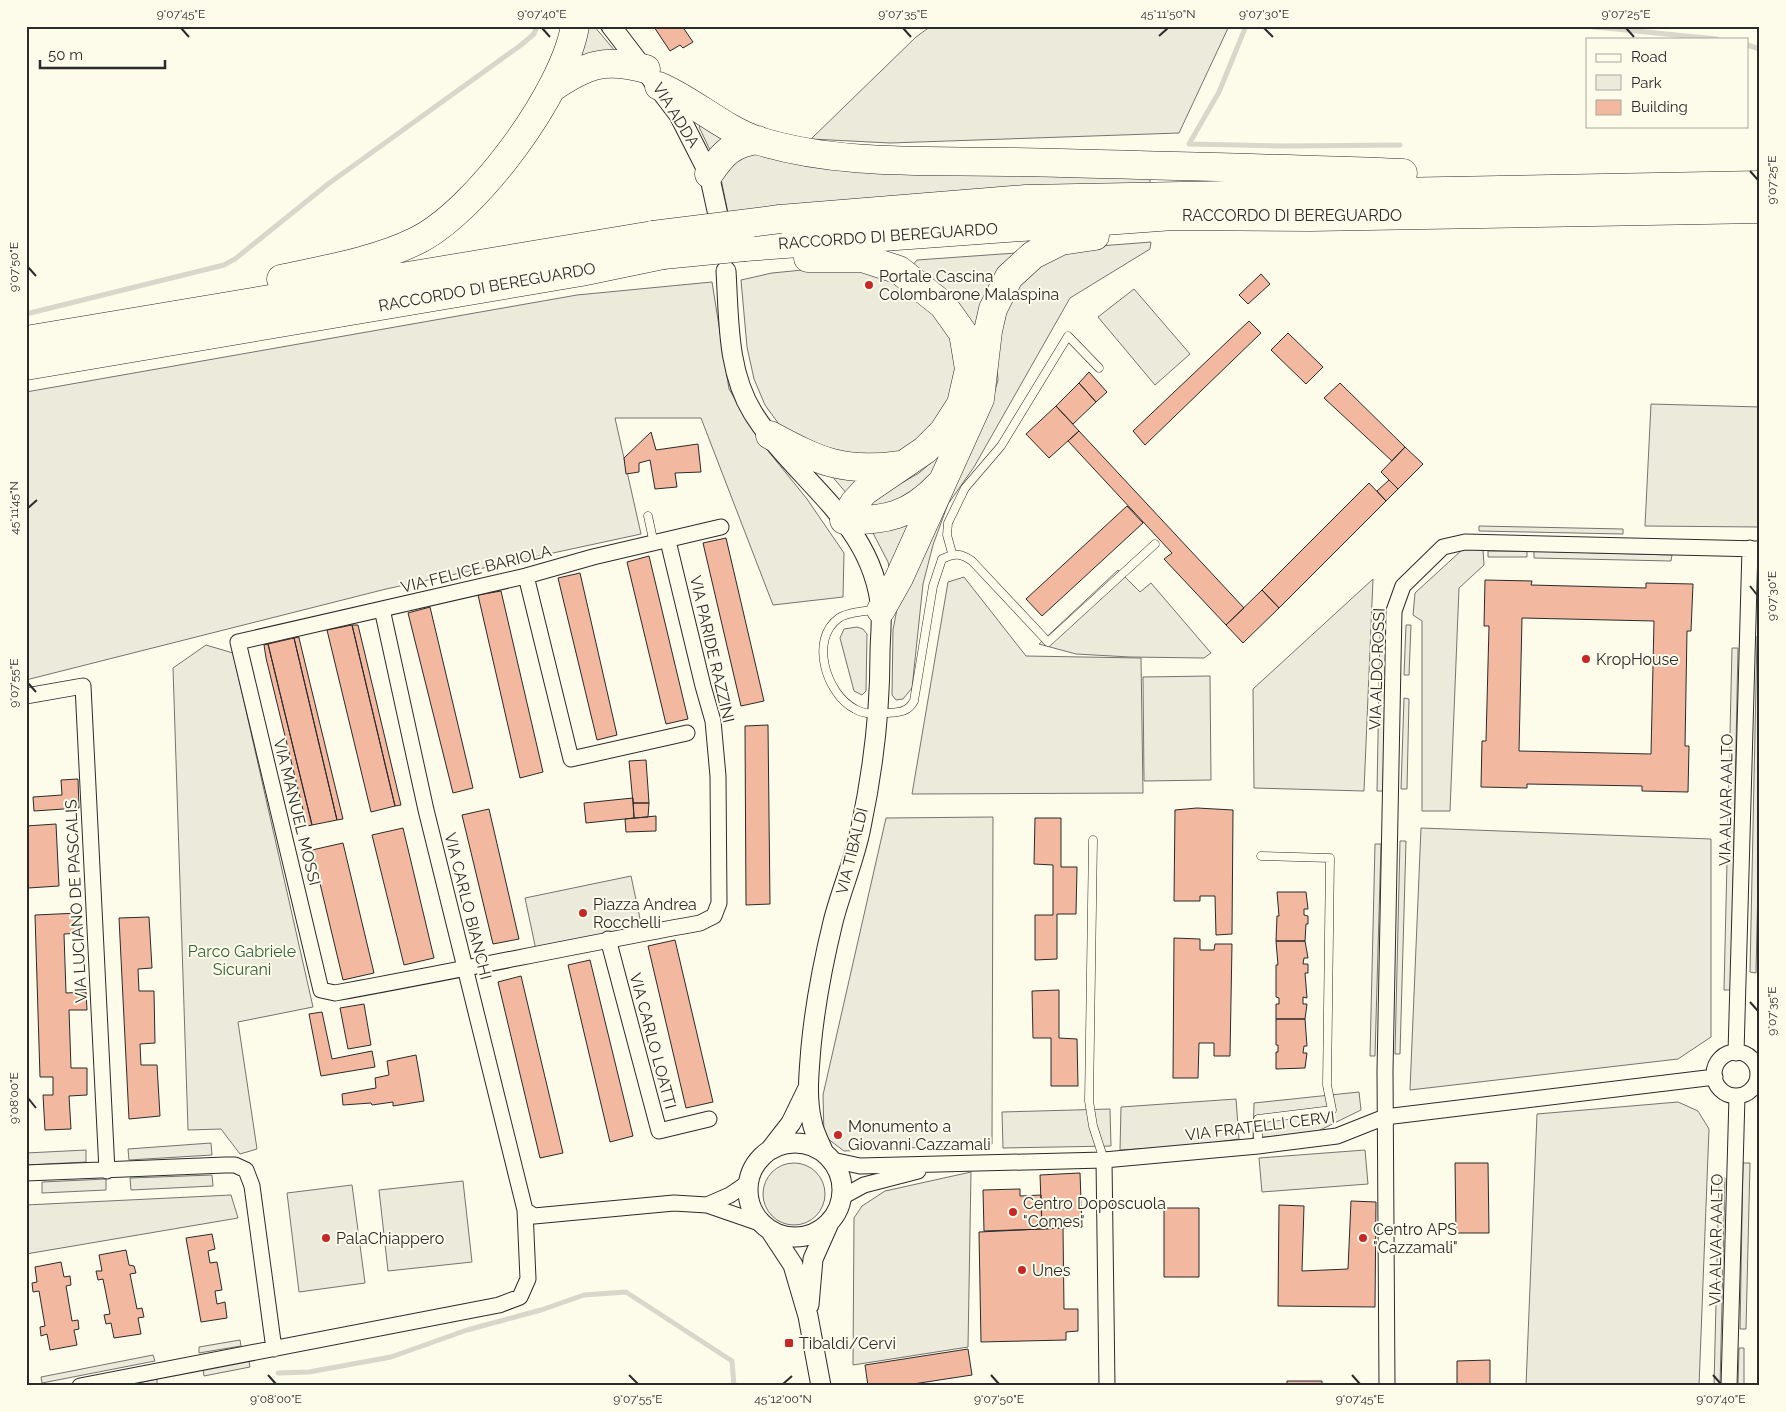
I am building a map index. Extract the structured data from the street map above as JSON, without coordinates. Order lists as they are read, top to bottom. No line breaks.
{"streets":{"highway":["RACCORDO DI BEREGUARDO"],"street":["VIA ADDA","VIA FELICE BARIOLA","VIA PARIDE RAZZINI","VIA ALDO ROSSI","VIA ALVAR AALTO","VIA MANUEL MOSSI","VIA TIBALDI","VIA LUCIANO DE PASCALIS","VIA CARLO BIANCHI","VIA CARLO LOATTI","VIA FRATELLI CERVI"]},"crossings":[["VIA FELICE BARIOLA","VIA PARIDE RAZZINI"],["VIA FELICE BARIOLA","VIA MANUEL MOSSI"],["VIA FELICE BARIOLA","VIA CARLO BIANCHI"],["VIA PARIDE RAZZINI","VIA CARLO LOATTI"],["VIA ALDO ROSSI","VIA ALVAR AALTO"],["VIA ALDO ROSSI","VIA FRATELLI CERVI"],["VIA ALVAR AALTO","VIA FRATELLI CERVI"],["VIA MANUEL MOSSI","VIA CARLO BIANCHI"],["VIA TIBALDI","VIA FRATELLI CERVI"]],"parks":["Parco Gabriele Sicurani"],"places":{"other":["Portale Cascina Colombarone Malaspina","KropHouse","Piazza Andrea Rocchelli","Monumento a Giovanni Cazzamali","Centro Doposcuola \"Comes\"","PalaChiappero","Centro APS \"Cazzamali\"","Unes"],"transit":["Tibaldi/Cervi"]},"legend":["Road","Park","Building"],"scale_bar":"50 m","coordinates":["9°07'45\"E","9°07'40\"E","9°07'35\"E","45°11'50\"N","9°07'30\"E","9°07'25\"E","9°07'50\"E","45°11'45\"N","9°07'55\"E","9°08'00\"E","45°12'00\"N"]}
